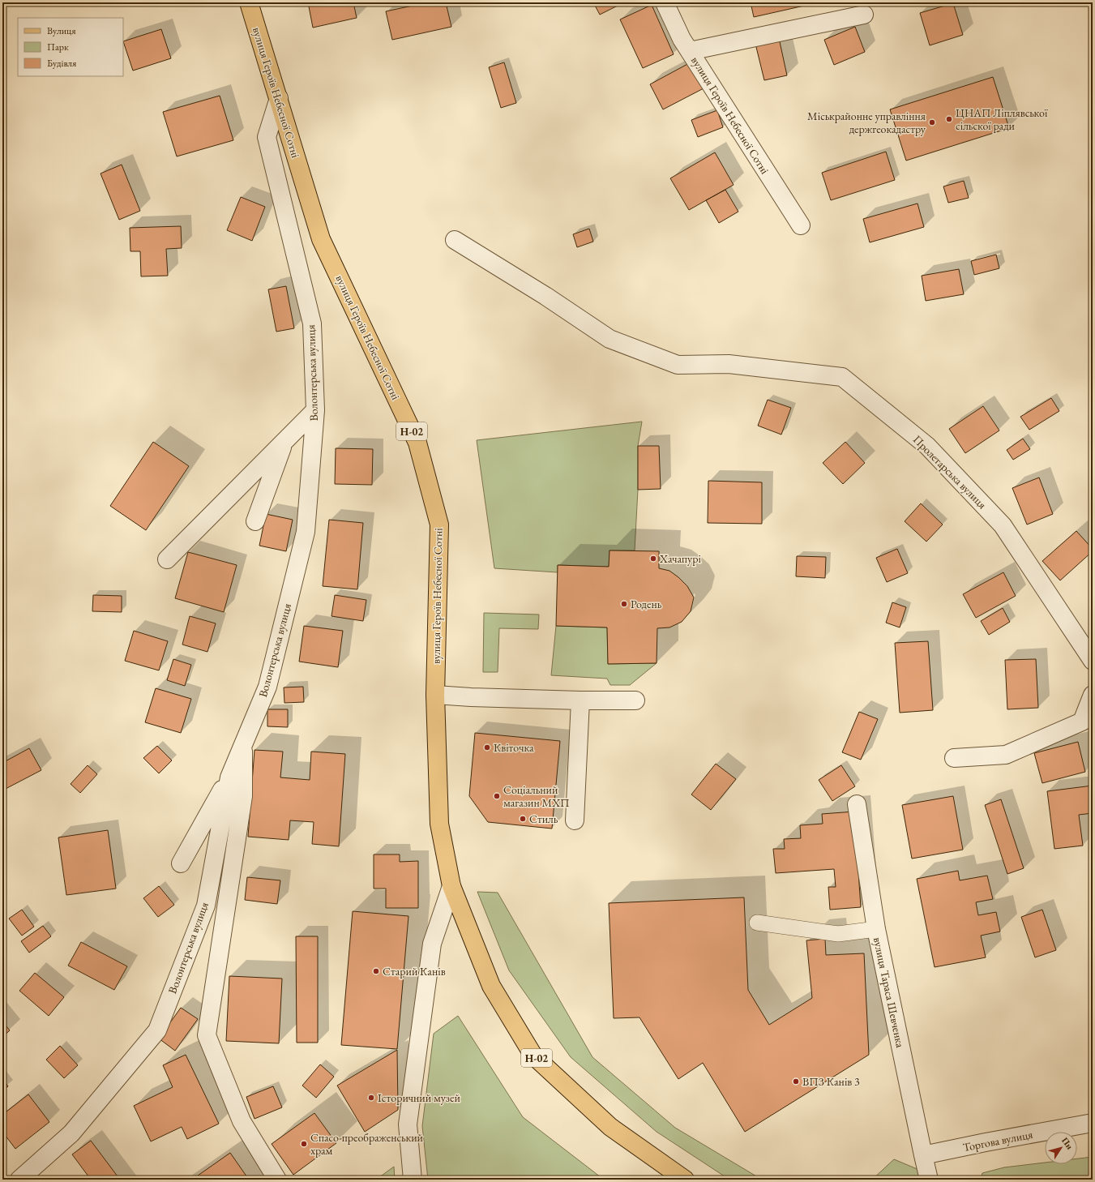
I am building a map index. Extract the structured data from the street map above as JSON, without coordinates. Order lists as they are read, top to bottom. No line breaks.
{"streets":{"main road":["вулиця Героїв Небесної Сотні","Н-02"],"street":["Волонтерська вулиця","Пролетарська вулиця","вулиця Тараса Шевченка","Торгова вулиця"]},"crossings":[["вулиця Героїв Небесної Сотні","Волонтерська вулиця"],["вулиця Героїв Небесної Сотні","Н-02"],["вулиця Тараса Шевченка","Торгова вулиця"]],"places":["ЦНАП Ліплявської сільскої ради","Міськрайонне управління держгеокадастру","Хачапурі","Родень","Квіточка","Соціальний магазин МХП","Стиль","Старий Канів","ВПЗ Канів 3","Історичний музей","Спасо-преображенський храм"],"legend":["Вулиця","Парк","Будівля"],"north":"top right"}
